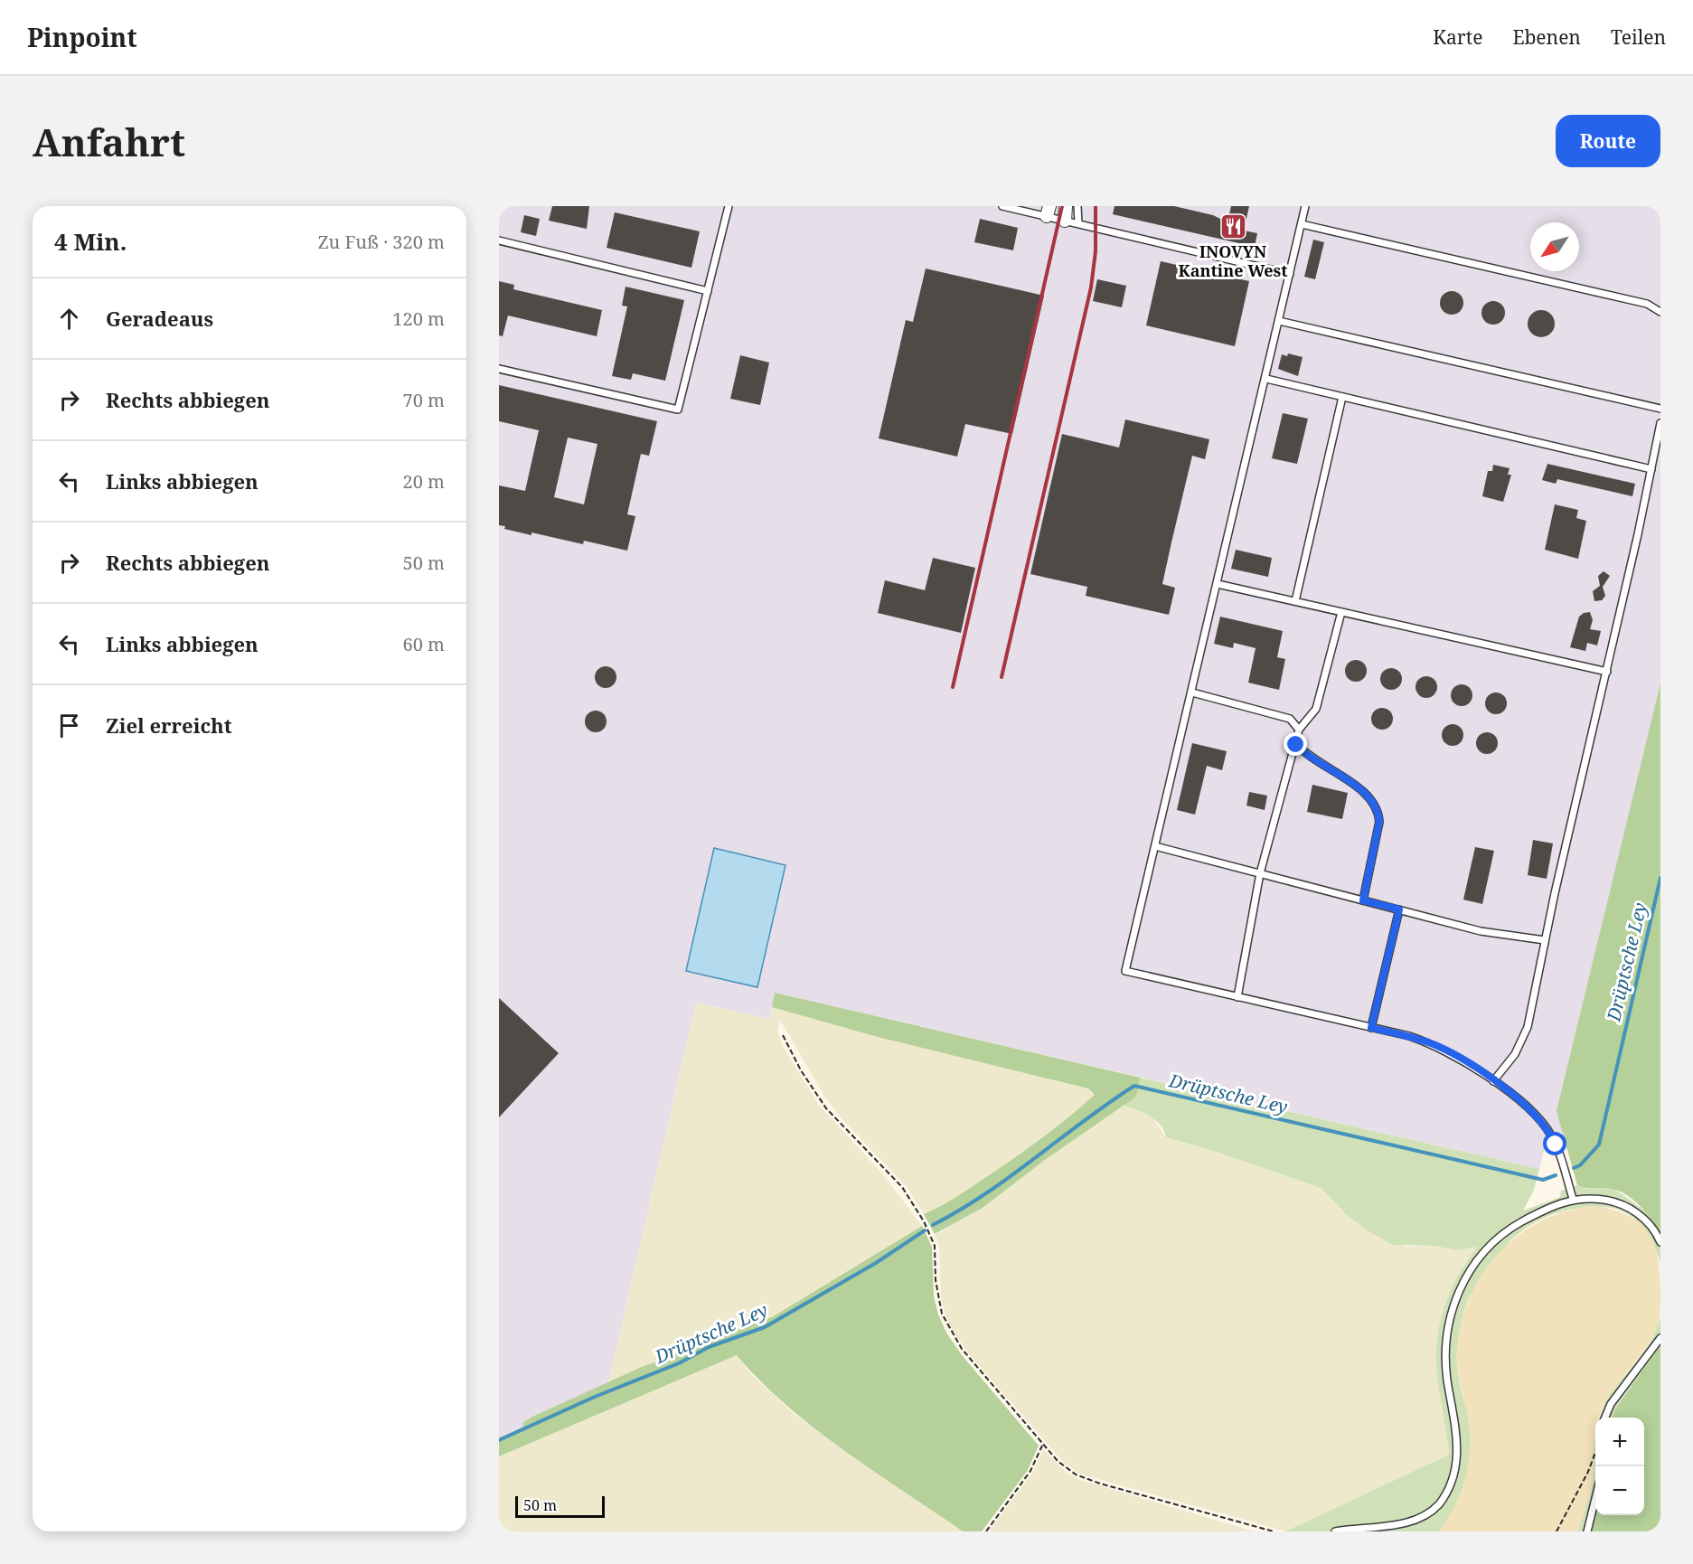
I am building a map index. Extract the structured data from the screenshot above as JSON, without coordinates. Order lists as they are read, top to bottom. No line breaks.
{"water":["Drüptsche Ley"],"places":{"restaurant":["INOVYN Kantine West"]},"scale_bar":"50 m","north":"bottom left","page":{"header":"Pinpoint","nav":["Karte","Ebenen","Teilen"],"buttons":"Route","title":"Anfahrt","heading":["4 Min.","Zu Fuß · 320 m"],"list":[["Geradeaus","120 m"],["Rechts abbiegen","70 m"],["Links abbiegen","20 m"],["Rechts abbiegen","50 m"],["Links abbiegen","60 m"],"Ziel erreicht"],"map_buttons":["+","−"],"scale":"50 m"}}
